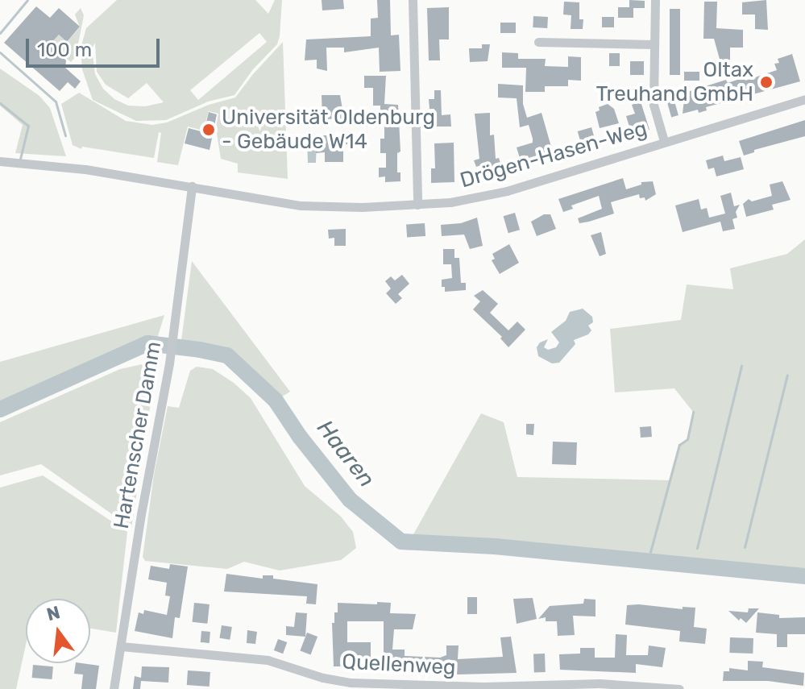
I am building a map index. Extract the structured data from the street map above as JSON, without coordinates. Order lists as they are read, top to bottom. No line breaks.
{"streets":{"street":["Drögen-Hasen-Weg","Hartenscher Damm","Quellenweg"]},"crossings":[["Drögen-Hasen-Weg","Hartenscher Damm"],["Hartenscher Damm","Quellenweg"]],"water":["Haaren"],"places":["Oltax Treuhand GmbH","Universität Oldenburg - Gebäude W14"],"scale_bar":"100 m","north":"top"}
